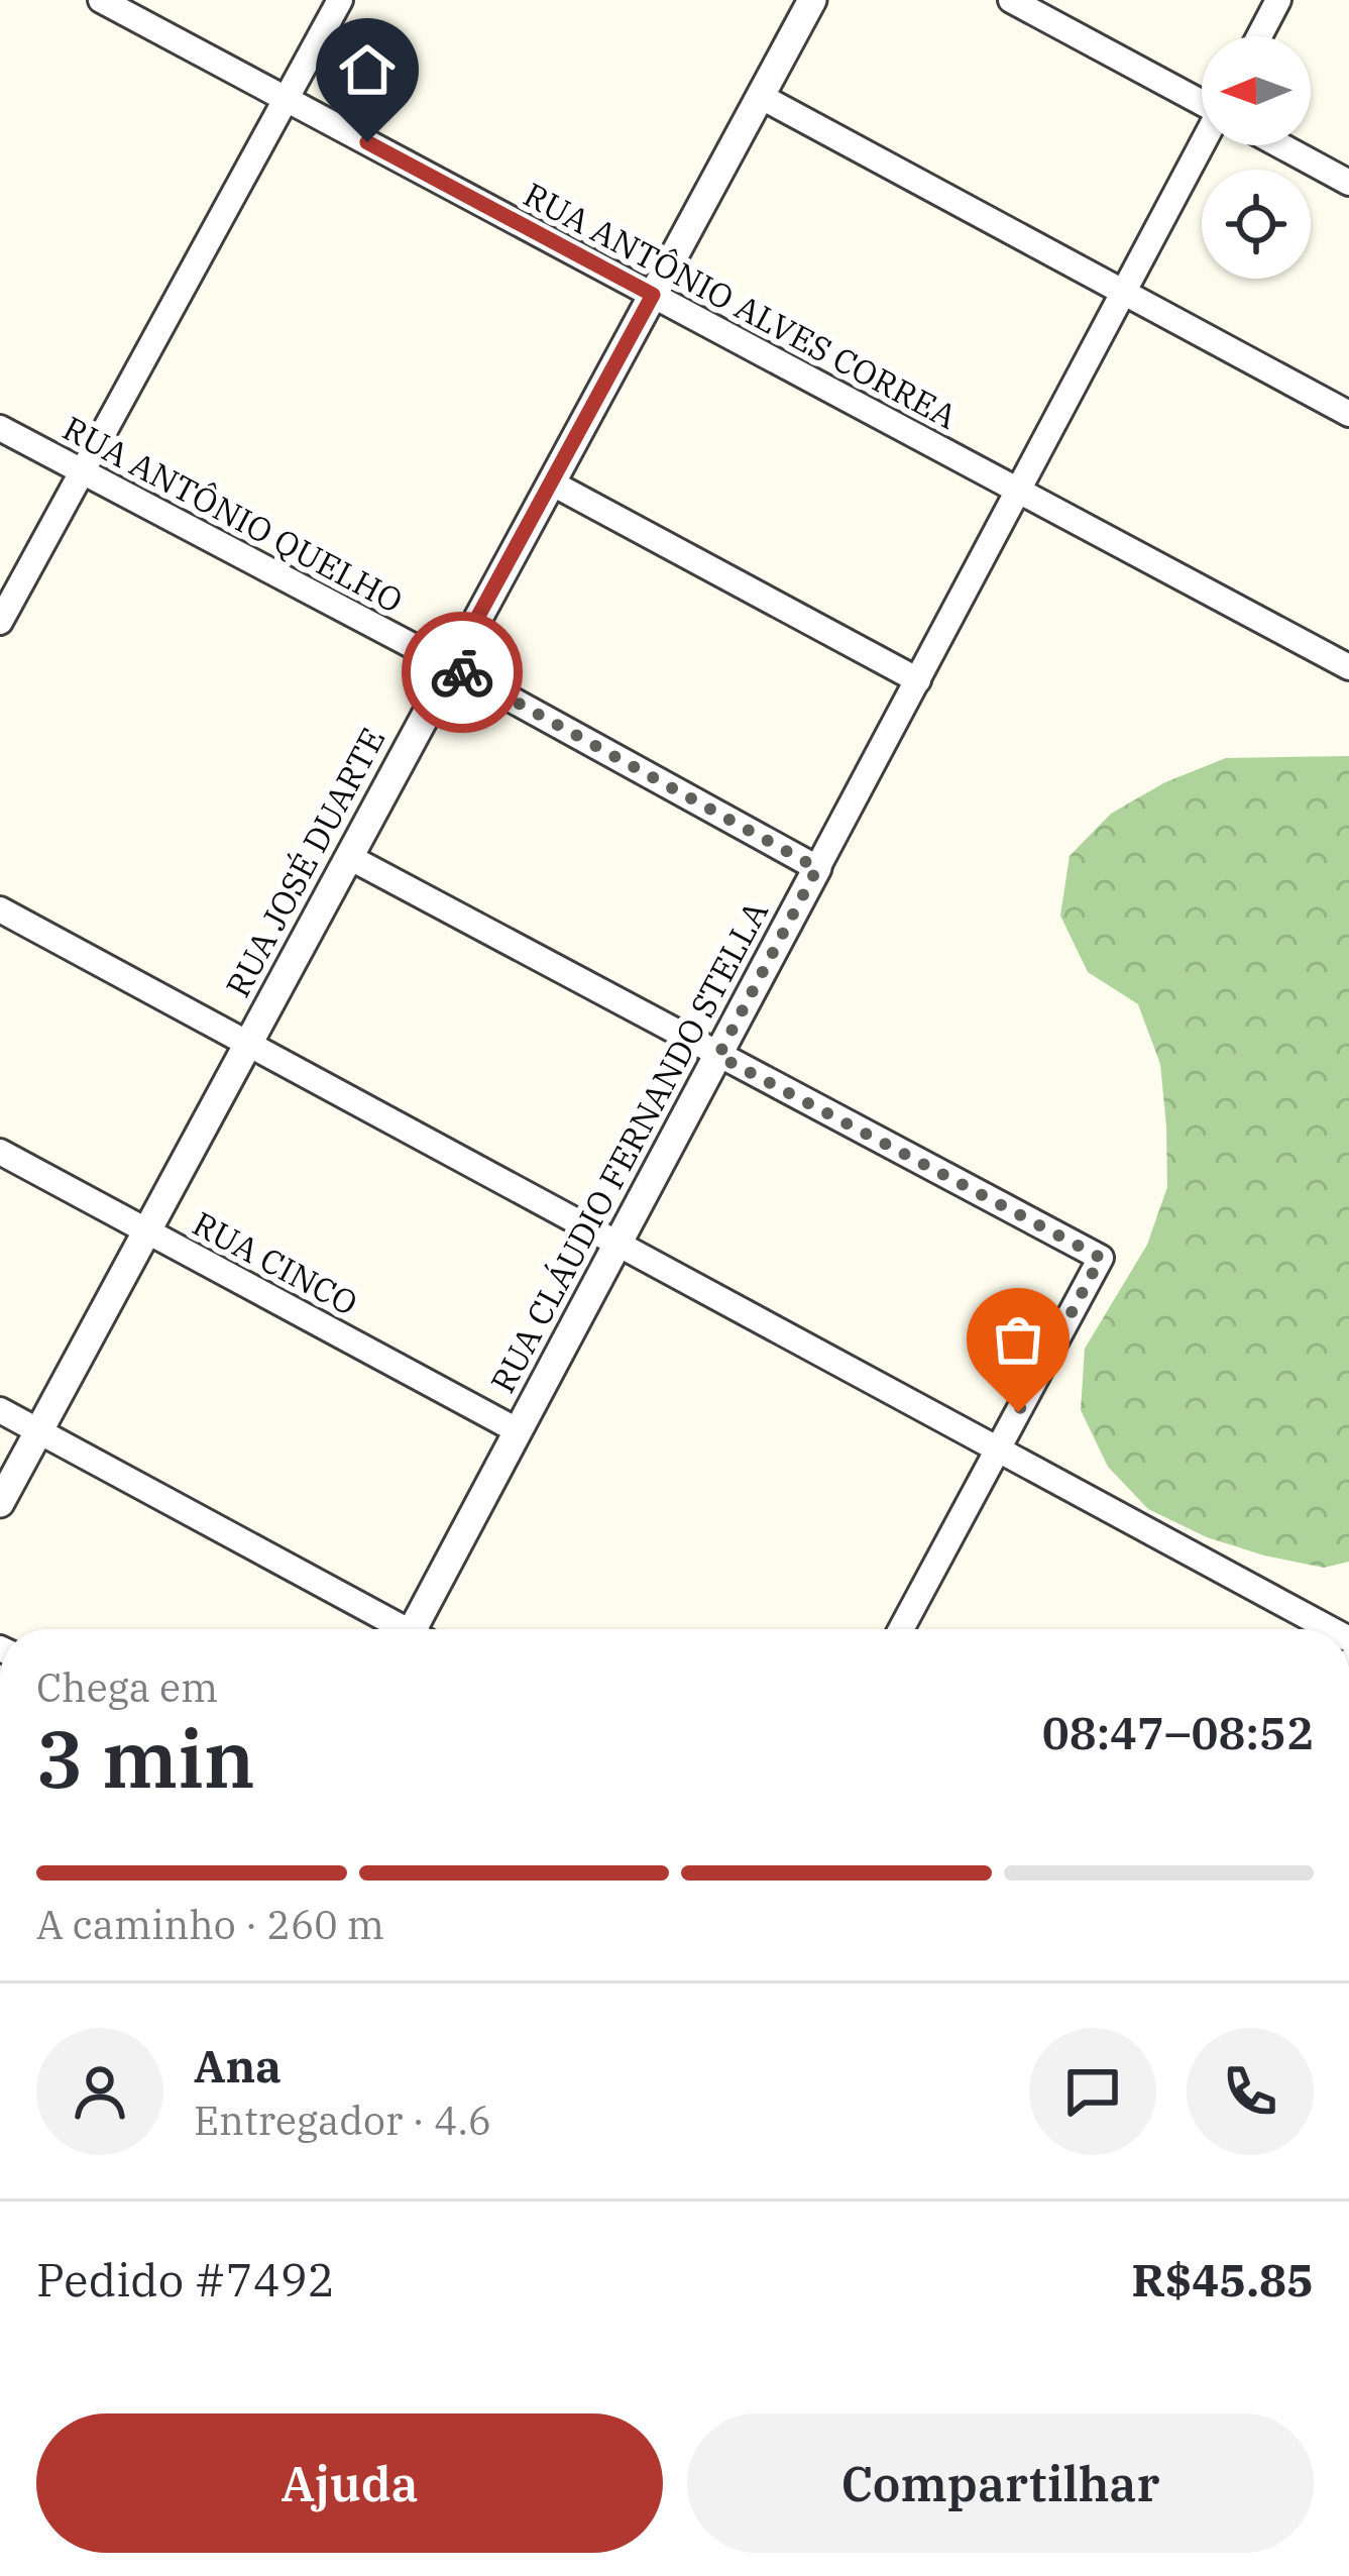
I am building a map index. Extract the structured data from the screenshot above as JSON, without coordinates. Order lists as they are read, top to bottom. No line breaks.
{"streets":{"street":["RUA ANTÔNIO ALVES CORREA","RUA ANTÔNIO QUELHO","RUA JOSÉ DUARTE","RUA CLÁUDIO FERNANDO STELLA","RUA CINCO"]},"crossings":[["RUA ANTÔNIO ALVES CORREA","RUA JOSÉ DUARTE"],["RUA ANTÔNIO ALVES CORREA","RUA CLÁUDIO FERNANDO STELLA"],["RUA ANTÔNIO QUELHO","RUA JOSÉ DUARTE"],["RUA ANTÔNIO QUELHO","RUA CLÁUDIO FERNANDO STELLA"],["RUA JOSÉ DUARTE","RUA CINCO"],["RUA CLÁUDIO FERNANDO STELLA","RUA CINCO"]],"north":"left","page":{"heading":["3 min","Chega em","08:47–08:52"],"panel":["Ana","Entregador · 4.6","Pedido #7492","R$45.85"],"bar":"A caminho · 260 m","buttons":["Ajuda","Compartilhar"]}}
